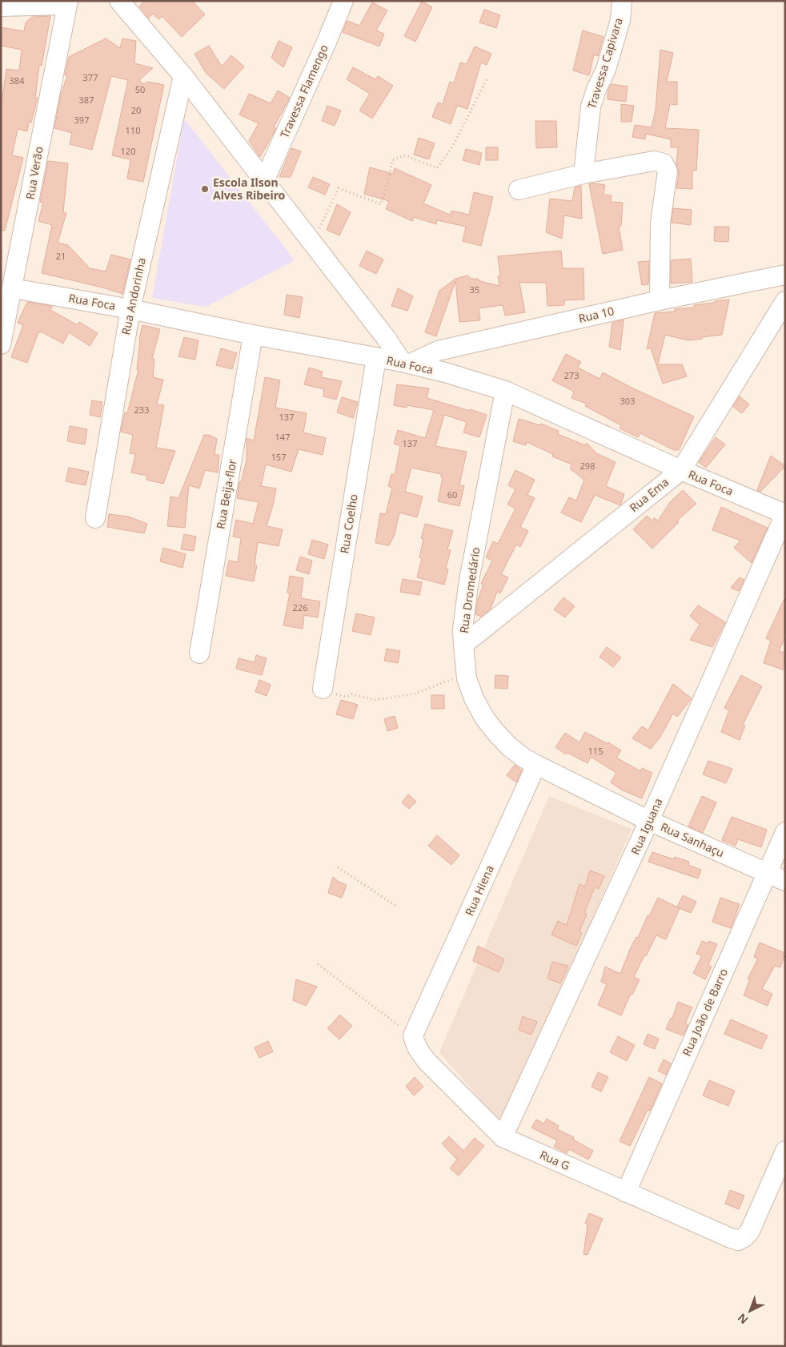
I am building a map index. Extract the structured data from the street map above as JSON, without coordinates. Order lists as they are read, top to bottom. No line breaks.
{"streets":{"street":["Travessa Capivara","Travessa Flamengo","Rua Verão","Rua Andorinha","Rua Foca","Rua 10","Rua Beija-flor","Rua Ema","Rua Coelho","Rua Dromedário","Rua Iguana","Rua Sanhaçu","Rua Hiena","Rua João de Barro","Rua G"]},"crossings":[["Rua Verão","Rua Foca"],["Rua Andorinha","Rua Foca"],["Rua Foca","Rua 10"],["Rua Foca","Rua Beija-flor"],["Rua Foca","Rua Ema"],["Rua Foca","Rua Coelho"],["Rua Foca","Rua Dromedário"],["Rua Foca","Rua Iguana"],["Rua Ema","Rua Dromedário"],["Rua Dromedário","Rua Sanhaçu"],["Rua Dromedário","Rua Hiena"],["Rua Iguana","Rua Sanhaçu"],["Rua Iguana","Rua G"],["Rua Sanhaçu","Rua Hiena"],["Rua Sanhaçu","Rua João de Barro"],["Rua Hiena","Rua G"],["Rua João de Barro","Rua G"]],"places":["Escola Ilson Alves Ribeiro"],"house_numbers":["377","384","50","387","20","397","110","120","21","35","273","303","233","137","147","137","157","298","60","226","115"],"north":"bottom left"}
